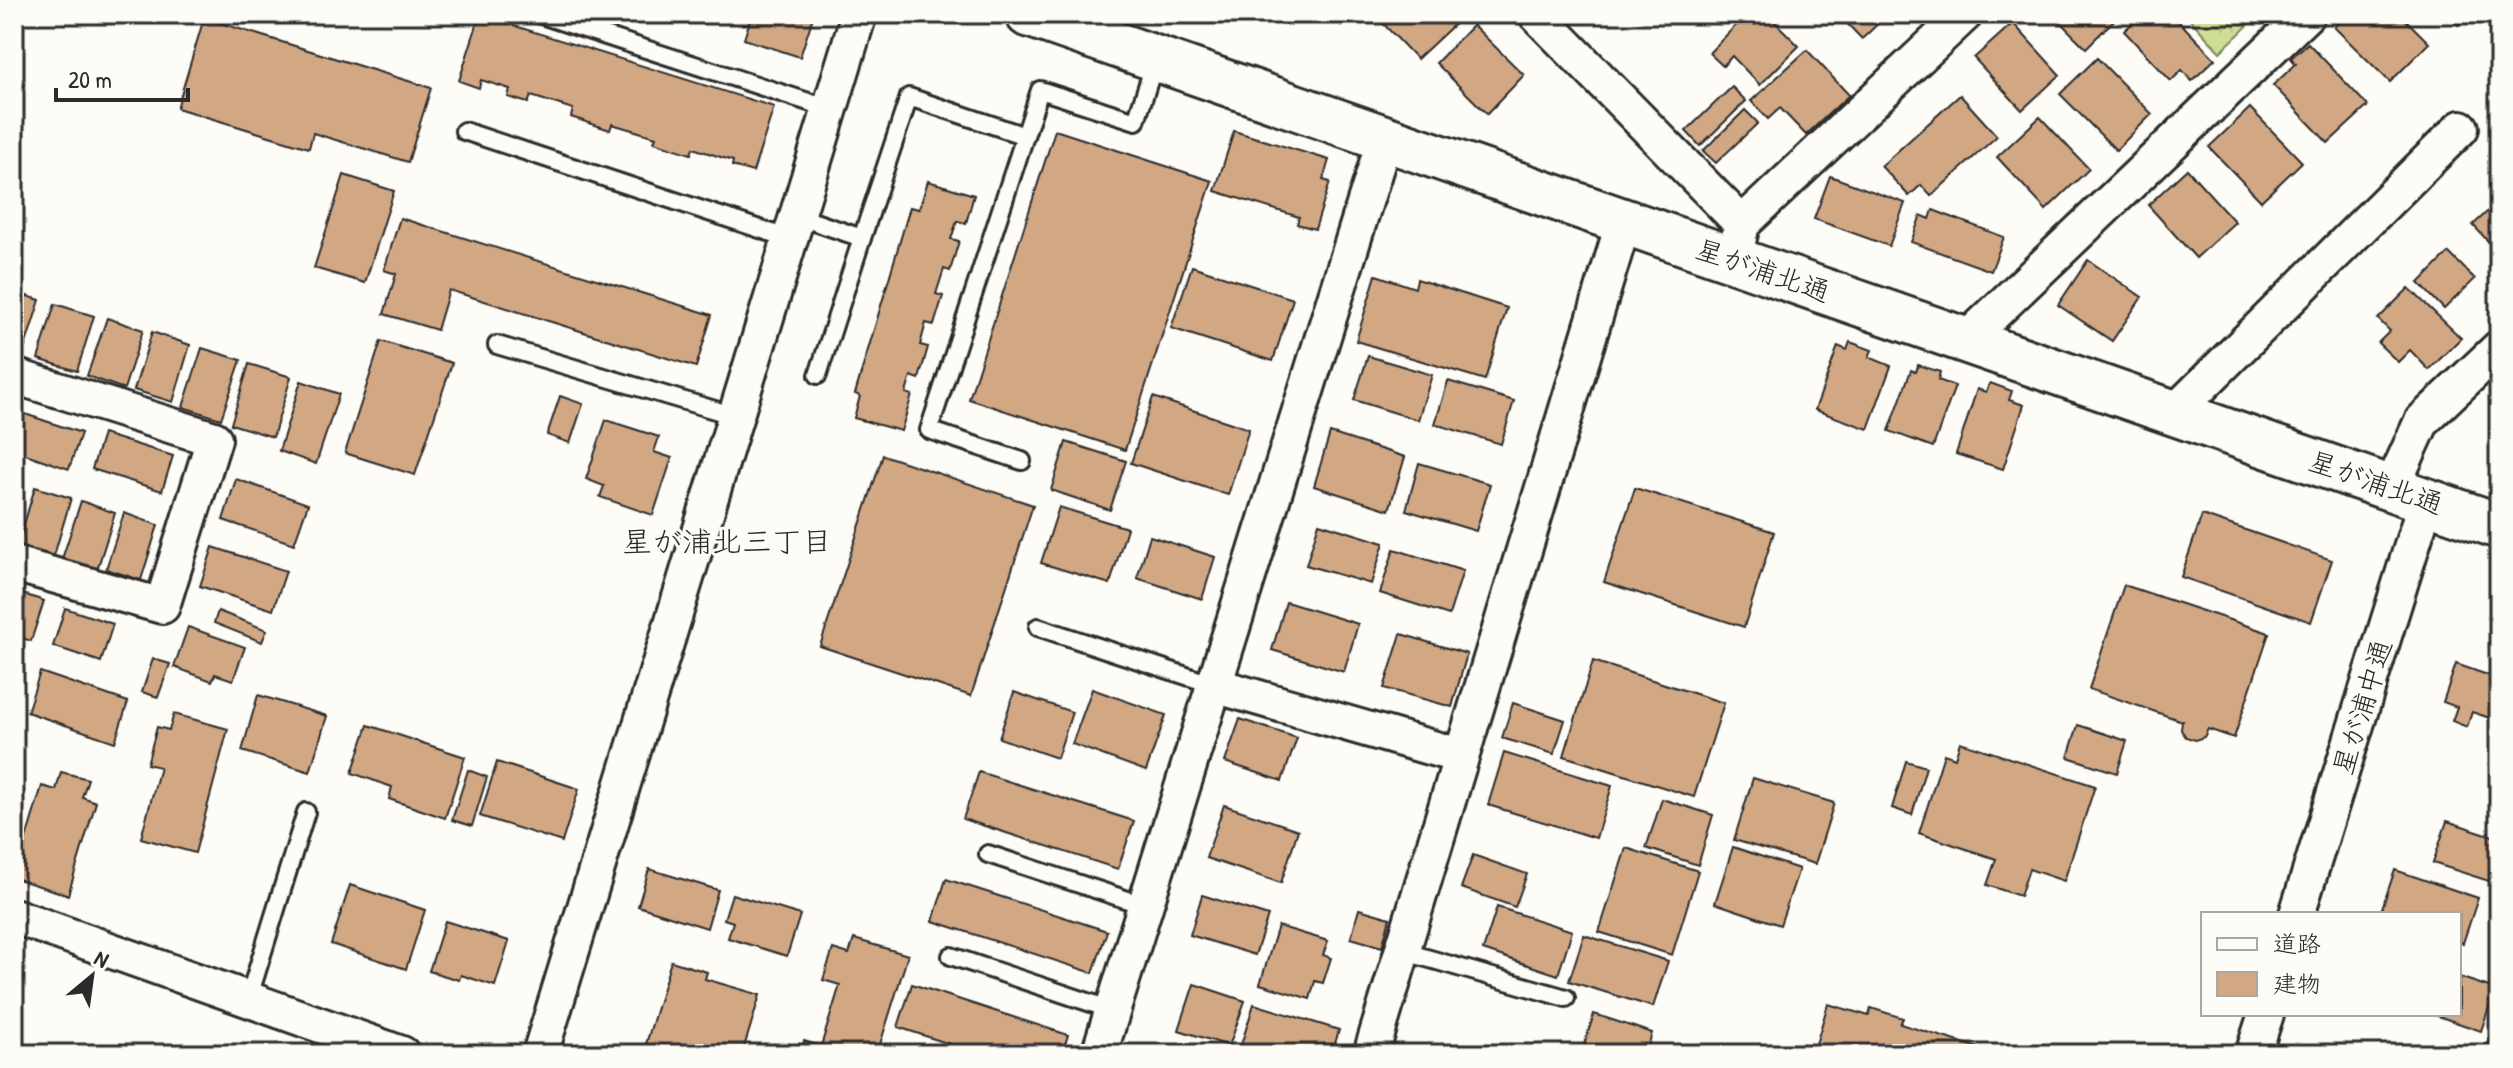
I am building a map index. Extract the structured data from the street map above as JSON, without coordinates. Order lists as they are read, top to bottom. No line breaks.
{"streets":{"street":["星が浦北通","星が浦中通"]},"crossings":[["星が浦北通","星が浦中通"]],"districts":["星が浦北三丁目"],"legend":["道路","建物"],"scale_bar":"20 m","north":"top right"}
